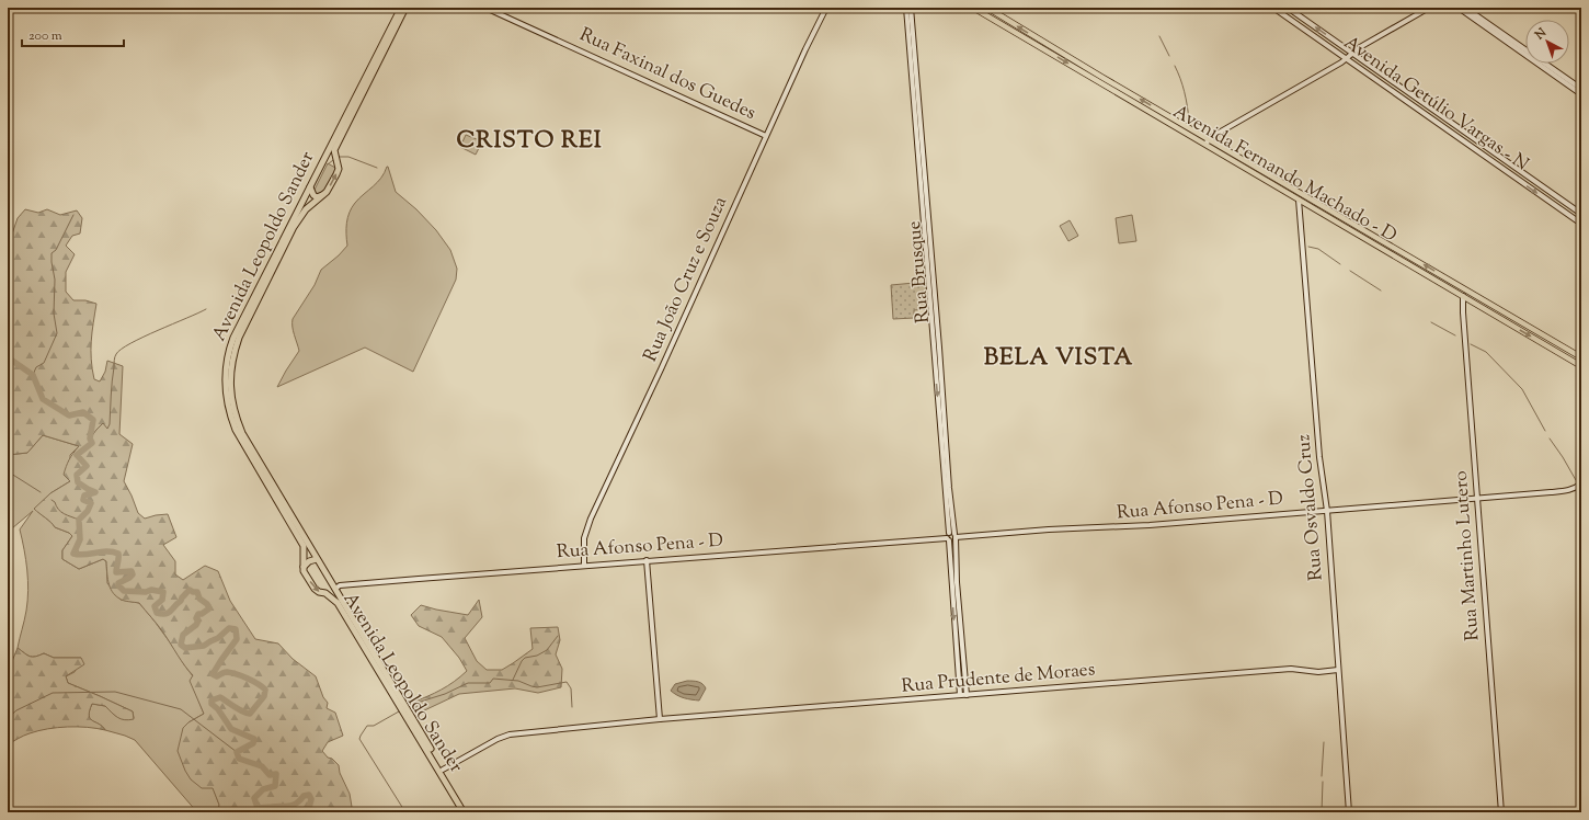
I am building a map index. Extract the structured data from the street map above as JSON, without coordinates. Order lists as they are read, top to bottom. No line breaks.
{"streets":{"highway":["Avenida Leopoldo Sander"],"main road":["Avenida Fernando Machado - D"],"street":["Rua Faxinal dos Guedes","Avenida Getúlio Vargas - N","Rua Brusque","Rua João Cruz e Souza","Rua Afonso Pena - D","Rua Osvaldo Cruz","Rua Martinho Lutero","Rua Prudente de Moraes"]},"crossings":[["Rua Faxinal dos Guedes","Rua João Cruz e Souza"],["Avenida Fernando Machado - D","Rua Osvaldo Cruz"],["Avenida Fernando Machado - D","Rua Martinho Lutero"],["Avenida Leopoldo Sander","Rua Afonso Pena - D"],["Avenida Leopoldo Sander","Rua Prudente de Moraes"],["Rua Brusque","Rua Afonso Pena - D"],["Rua Brusque","Rua Prudente de Moraes"],["Rua João Cruz e Souza","Rua Afonso Pena - D"],["Rua Afonso Pena - D","Rua Osvaldo Cruz"],["Rua Afonso Pena - D","Rua Martinho Lutero"],["Rua Osvaldo Cruz","Rua Prudente de Moraes"]],"districts":["CRISTO REI","BELA VISTA"],"scale_bar":"200 m","north":"top left"}
